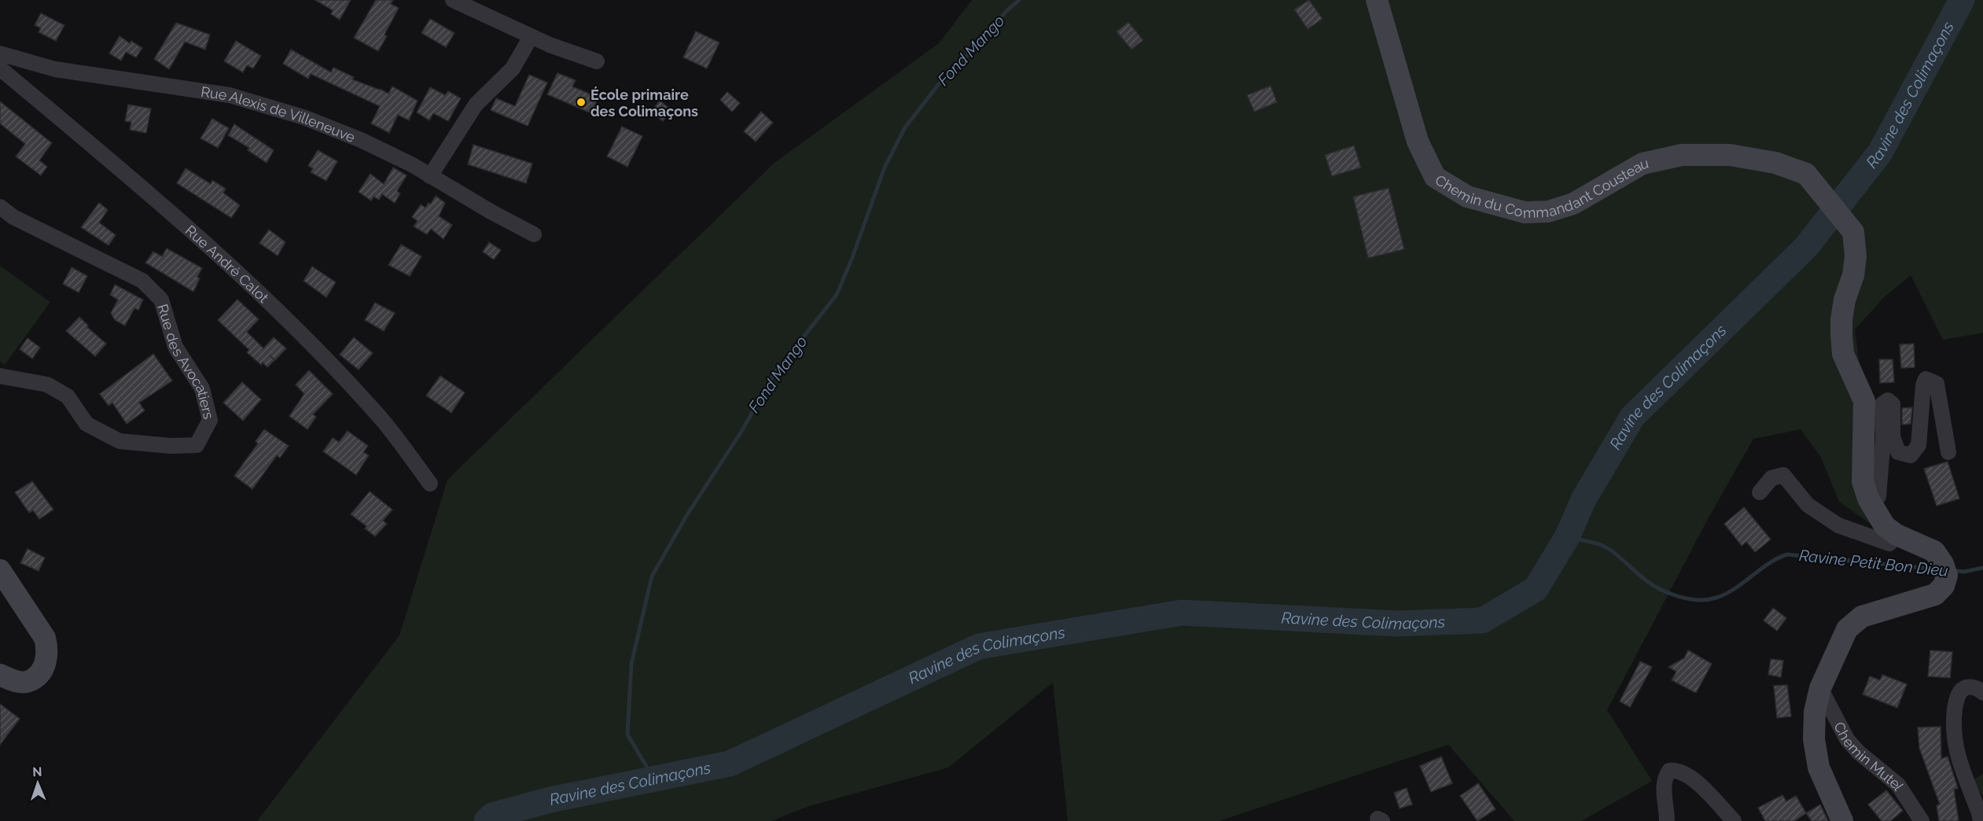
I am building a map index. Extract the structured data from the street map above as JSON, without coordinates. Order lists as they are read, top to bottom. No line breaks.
{"streets":{"main road":["Chemin du Commandant Cousteau"],"street":["Rue Alexis de Villeneuve","Rue André Calot","Rue des Avocatiers","Chemin Mutel"]},"water":["Fond Mango","Ravine des Colimaçons","Ravine Petit Bon Dieu"],"places":["École primaire des Colimaçons"],"north":"top"}
